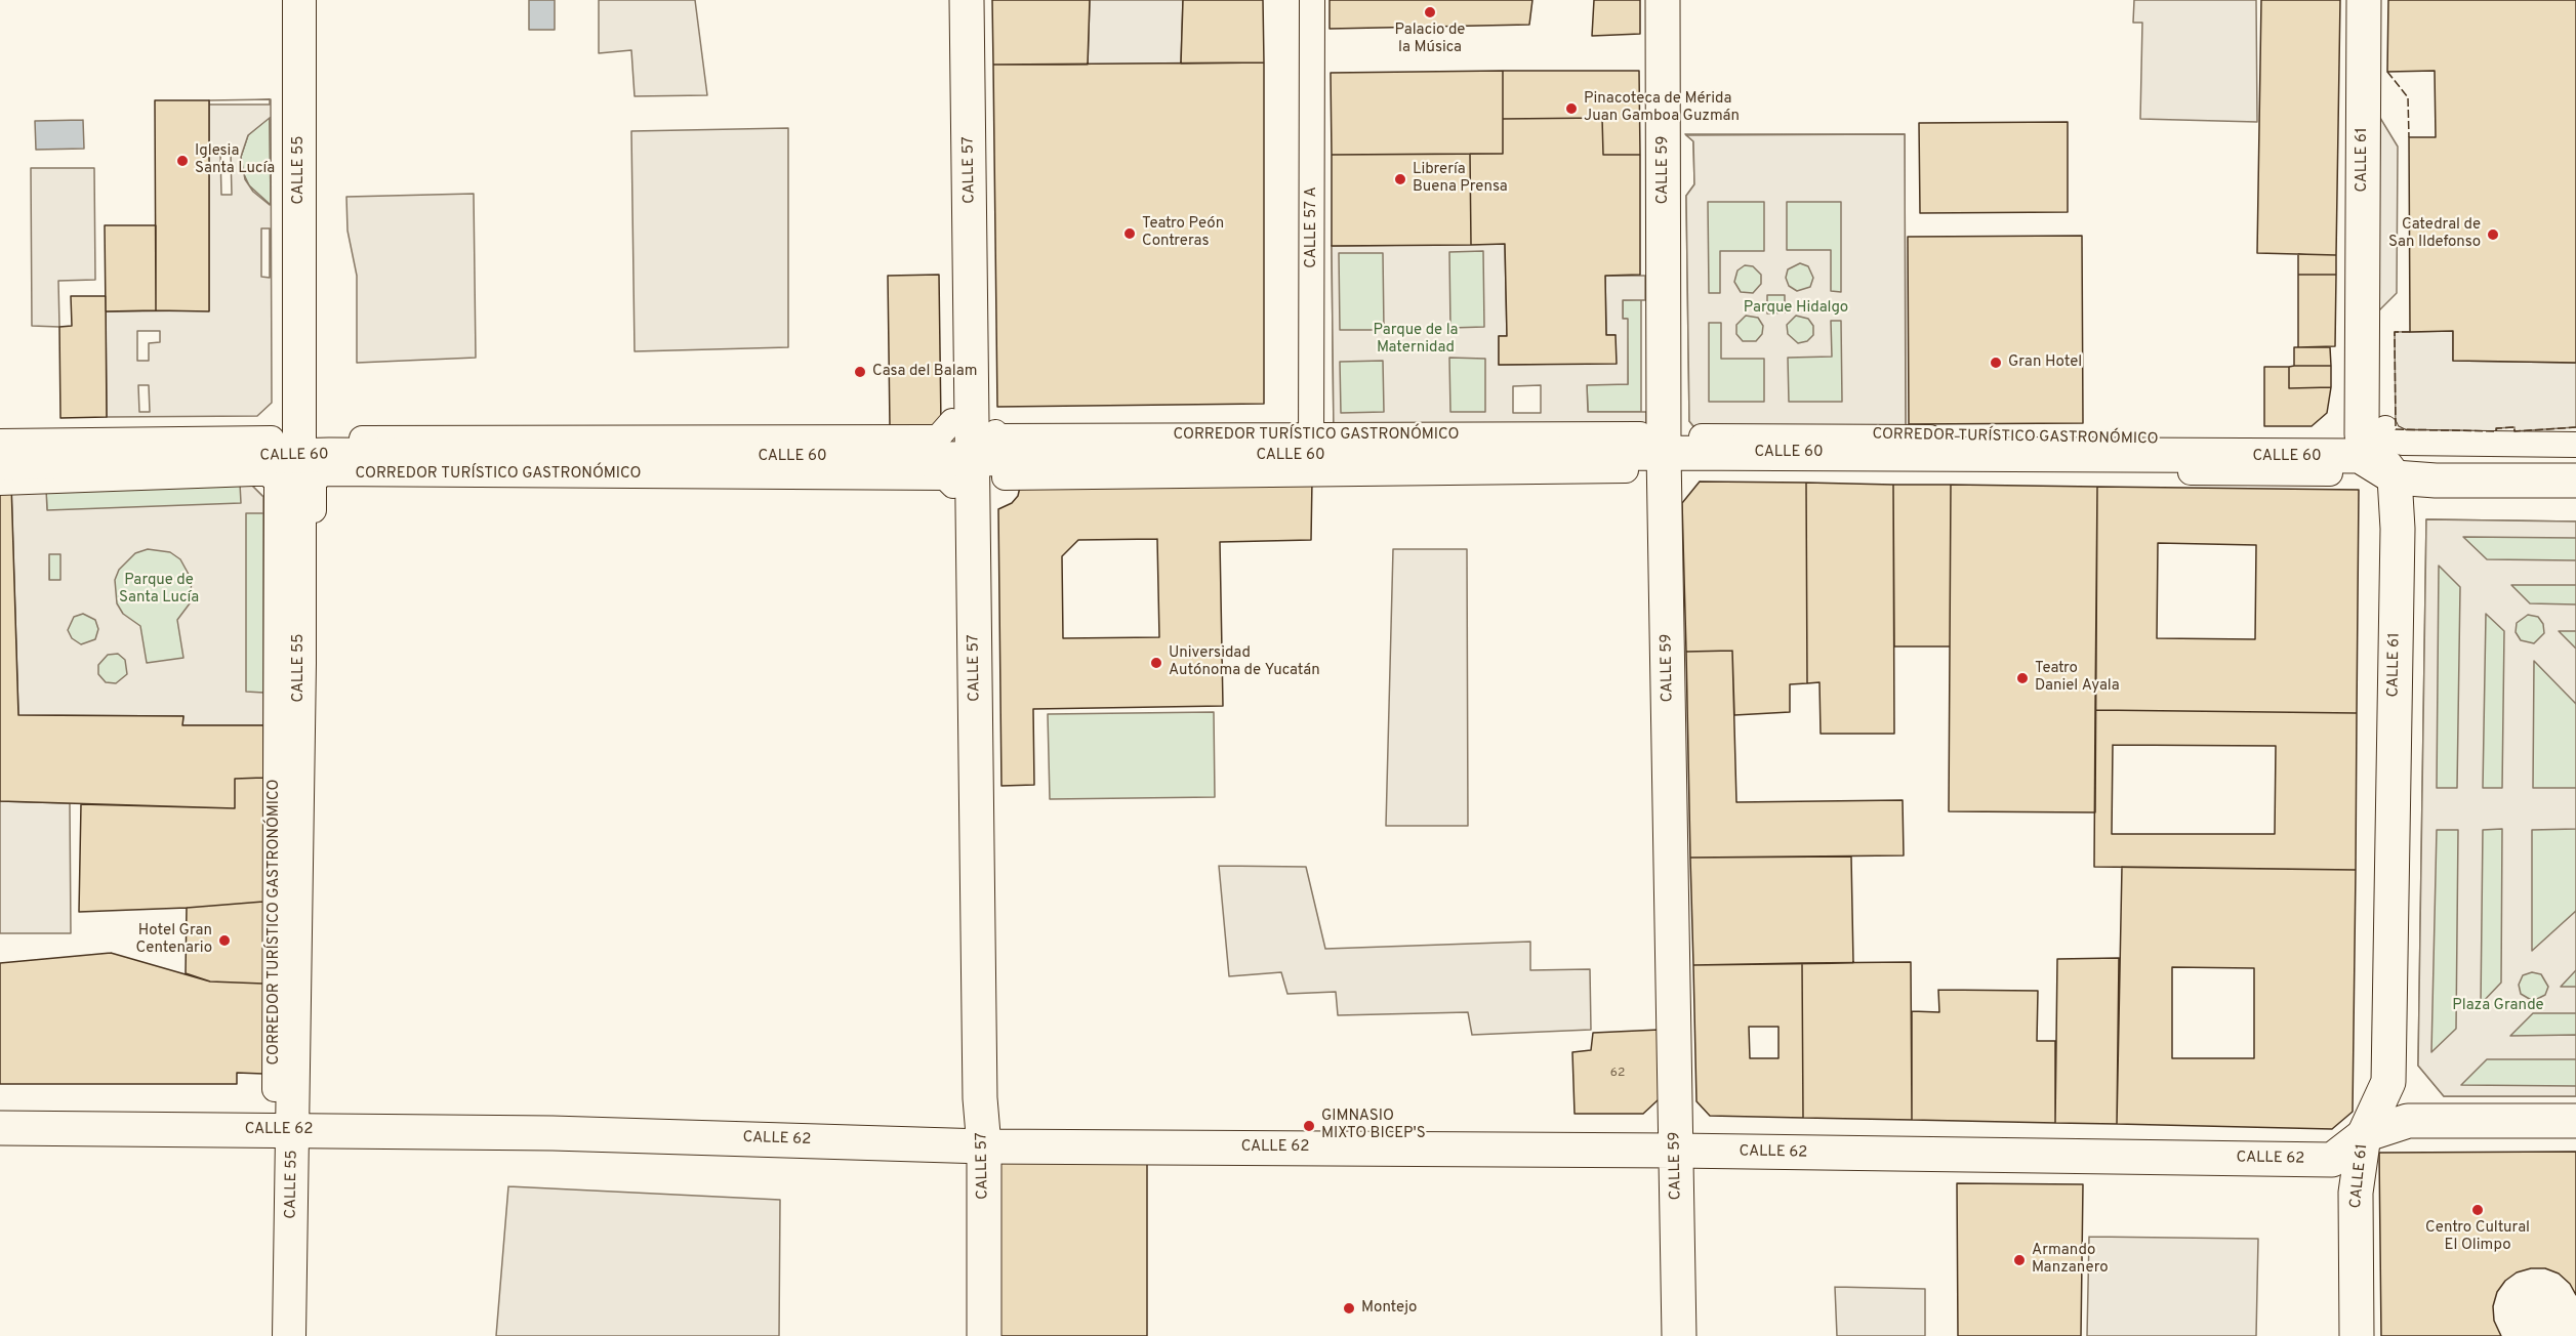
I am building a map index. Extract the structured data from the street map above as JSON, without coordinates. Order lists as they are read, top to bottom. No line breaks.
{"streets":{"main road":["CALLE 61","CALLE 57","CALLE 59","CALLE 60","CALLE 62"],"street":["CALLE 55","CALLE 57 A","CORREDOR TURÍSTICO GASTRONÓMICO"]},"crossings":[["CALLE 61","CALLE 60"],["CALLE 61","CALLE 62"],["CALLE 55","CALLE 60"],["CALLE 55","CALLE 62"],["CALLE 57","CALLE 60"],["CALLE 57","CALLE 62"],["CALLE 59","CALLE 60"],["CALLE 59","CALLE 62"],["CALLE 57 A","CORREDOR TURÍSTICO GASTRONÓMICO"],["CALLE 57 A","CALLE 60"],["CORREDOR TURÍSTICO GASTRONÓMICO","CALLE 60"]],"parks":["Parque Hidalgo","Parque de la Maternidad","Parque de Santa Lucía","Plaza Grande"],"places":["Palacio de la Música","Pinacoteca de Mérida Juan Gamboa Guzmán","Iglesia Santa Lucía","Librería Buena Prensa","Teatro Peón Contreras","Catedral de San Ildefonso","Gran Hotel","Casa del Balam","Universidad Autónoma de Yucatán","Teatro Daniel Ayala","Hotel Gran Centenario","GIMNASIO MIXTO BICEP'S","Centro Cultural El Olimpo","Armando Manzanero","Montejo"],"house_numbers":["62"]}
